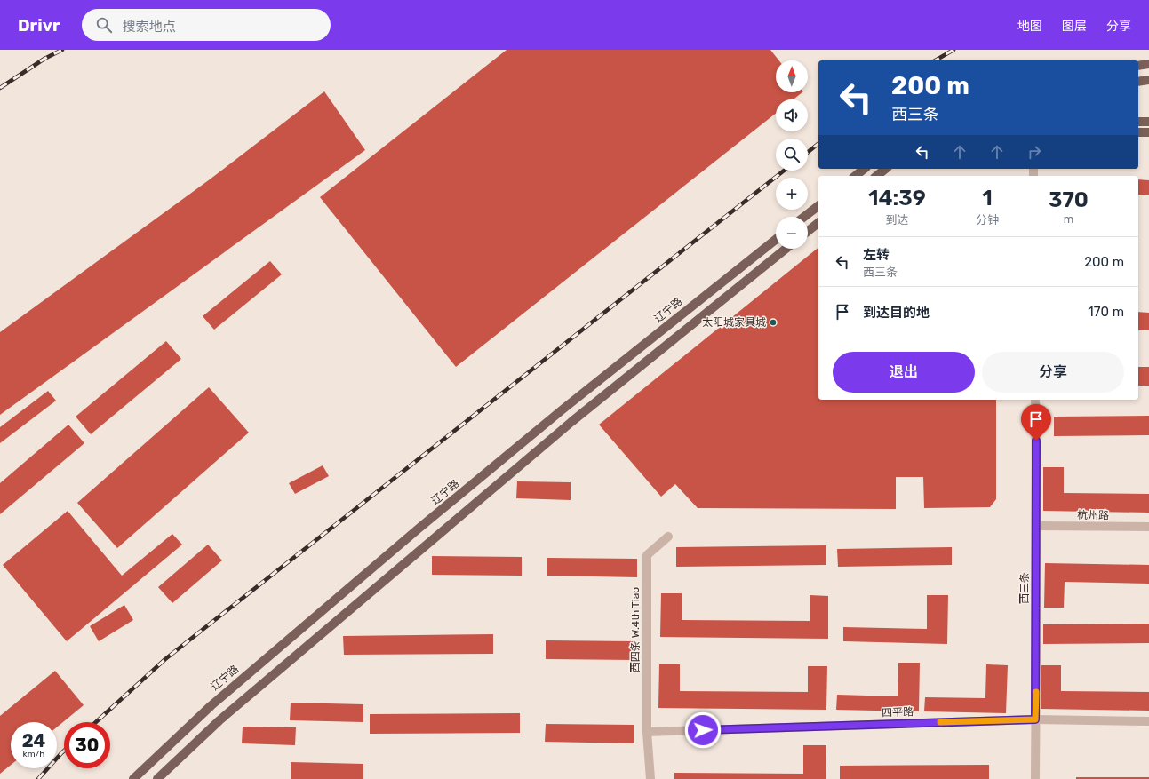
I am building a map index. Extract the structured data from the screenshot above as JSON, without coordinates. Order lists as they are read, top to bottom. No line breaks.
{"streets":{"main road":["辽宁路"],"street":["杭州路","西三条","西四条 W.4th Tiao","四平路"]},"crossings":[["杭州路","西三条"],["西三条","四平路"],["西四条 W.4th Tiao","四平路"]],"places":["太阳城家具城"],"north":"top","page":{"header":"Drivr","search":"搜索地点","nav":["地图","图层","分享"],"map_buttons":["+","−"],"turn":["200 m","西三条"],"eta":["14:39","到达","1","分钟","370","m"],"list":[{"name":"左转","note":"西三条","value":"200 m"},{"name":"到达目的地","value":"170 m"}],"buttons":["退出","分享"],"speed":"24 km/h","limit":"30"}}
